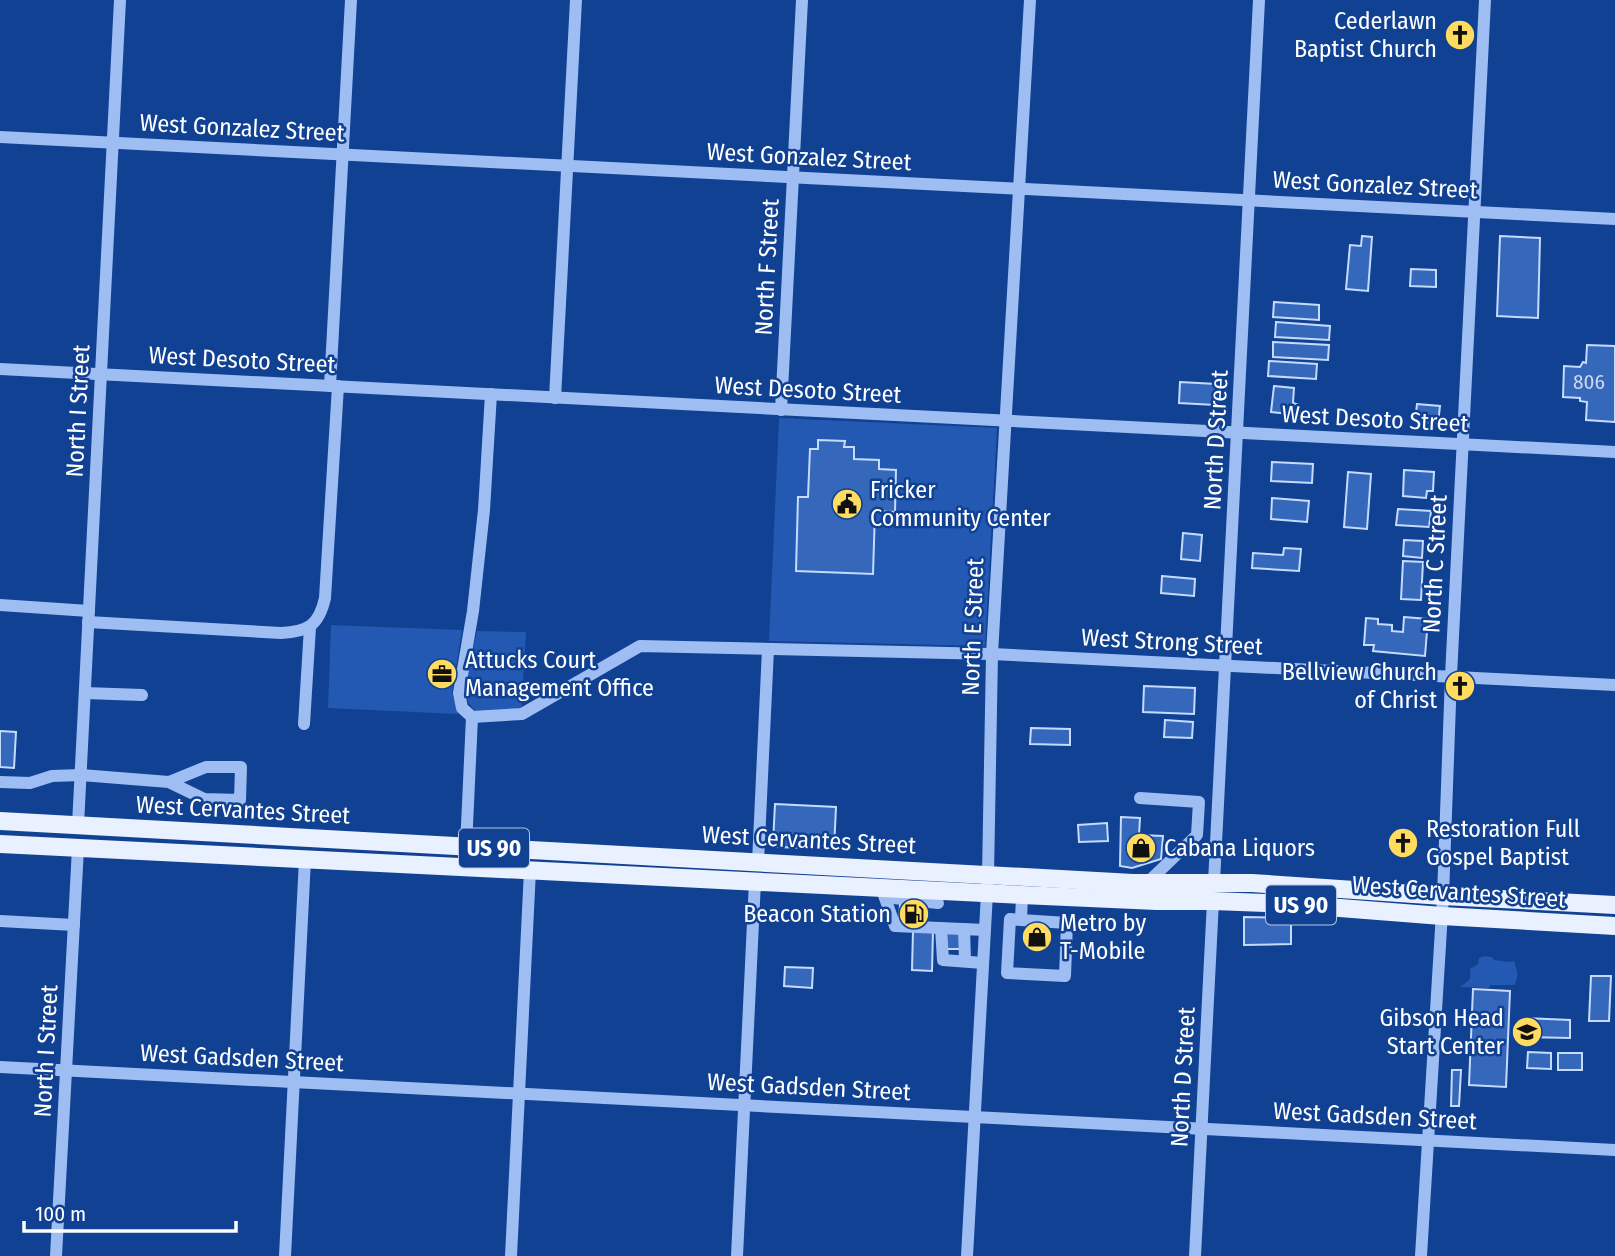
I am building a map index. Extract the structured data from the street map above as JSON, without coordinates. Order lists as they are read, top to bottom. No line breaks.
{"streets":{"main road":["West Cervantes Street","US 90"],"street":["West Gonzalez Street","North F Street","West Desoto Street","North I Street","North D Street","North C Street","North E Street","West Strong Street","West Gadsden Street"]},"crossings":[["West Gonzalez Street","North F Street"],["West Gonzalez Street","North I Street"],["West Gonzalez Street","North D Street"],["West Gonzalez Street","North C Street"],["West Gonzalez Street","North E Street"],["North F Street","West Desoto Street"],["West Desoto Street","North I Street"],["West Desoto Street","North D Street"],["West Desoto Street","North C Street"],["West Desoto Street","North E Street"],["North I Street","West Cervantes Street"],["North I Street","West Gadsden Street"],["North D Street","West Strong Street"],["North D Street","West Cervantes Street"],["North D Street","West Gadsden Street"],["North C Street","West Strong Street"],["North C Street","West Cervantes Street"],["North C Street","West Gadsden Street"],["North E Street","West Strong Street"],["North E Street","West Cervantes Street"],["North E Street","West Gadsden Street"]],"places":{"church":["Cederlawn Baptist Church","Bellview Church of Christ","Restoration Full Gospel Baptist"],"public building":["Fricker Community Center"],"office":["Attucks Court Management Office"],"shop":["Cabana Liquors","Metro by T-Mobile"],"fuel station":["Beacon Station"],"school or university":["Gibson Head Start Center"]},"house_numbers":["806"],"scale_bar":"100 m"}
